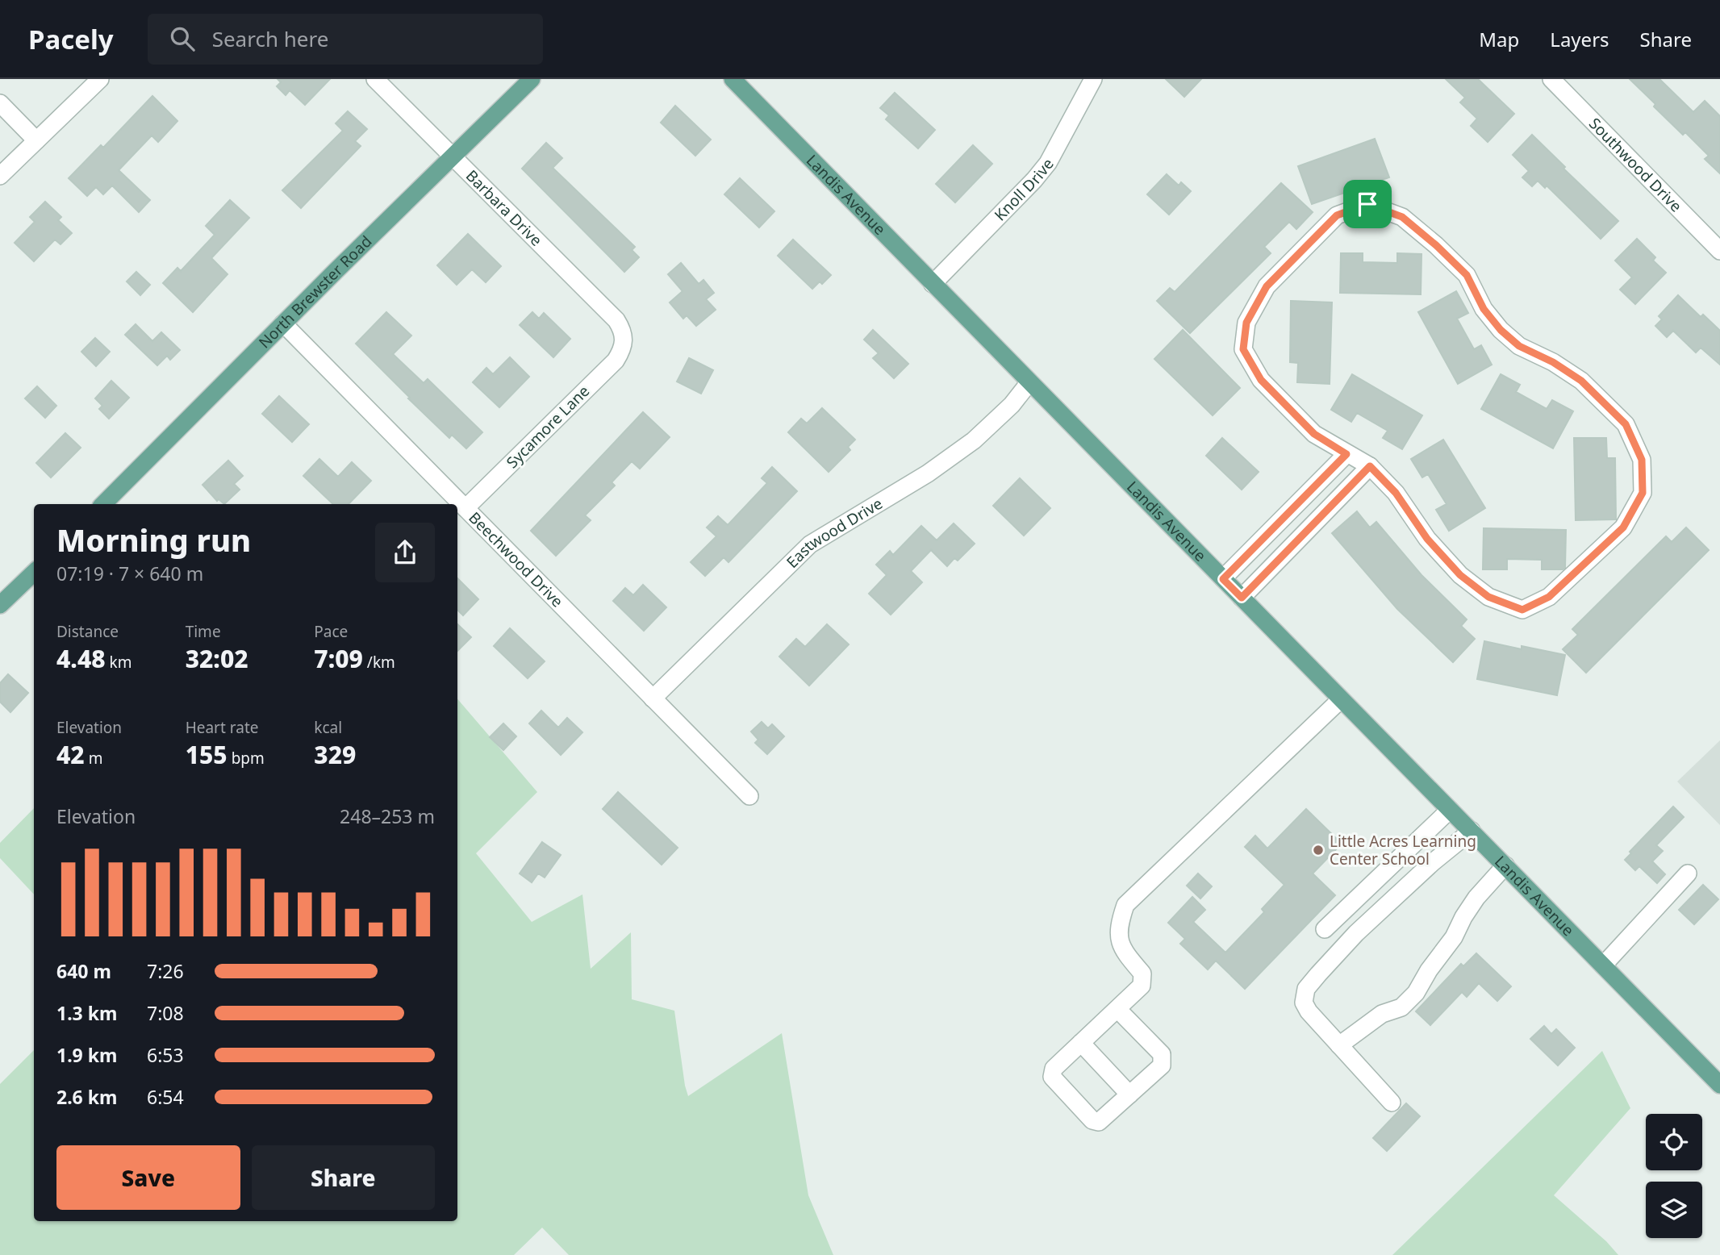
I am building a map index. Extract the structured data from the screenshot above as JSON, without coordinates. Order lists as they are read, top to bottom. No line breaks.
{"streets":{"main road":["Landis Avenue","North Brewster Road"],"street":["Southwood Drive","Knoll Drive","Barbara Drive","Sycamore Lane","Eastwood Drive","Beechwood Drive"]},"crossings":[["Knoll Drive","Landis Avenue"],["Landis Avenue","Eastwood Drive"],["Barbara Drive","North Brewster Road"],["Barbara Drive","Sycamore Lane"],["North Brewster Road","Beechwood Drive"],["Sycamore Lane","Beechwood Drive"],["Eastwood Drive","Beechwood Drive"]],"places":["Little Acres Learning Center School"],"page":{"header":"Pacely","search":"Search here","nav":["Map","Layers","Share"],"heading":["Morning run","07:19 · 7 × 640 m"],"stats":[["Distance","4.48 km"],["Time","32:02"],["Pace","7:09 /km"],["Elevation","42 m"],["Heart rate","155 bpm"],["kcal","329"]],"chart":["Elevation","248–253 m"],"list":[{"name":"640 m","note":"7:26"},{"name":"1.3 km","note":"7:08"},{"name":"1.9 km","note":"6:53"},{"name":"2.6 km","note":"6:54"}],"buttons":["Save","Share"]}}
